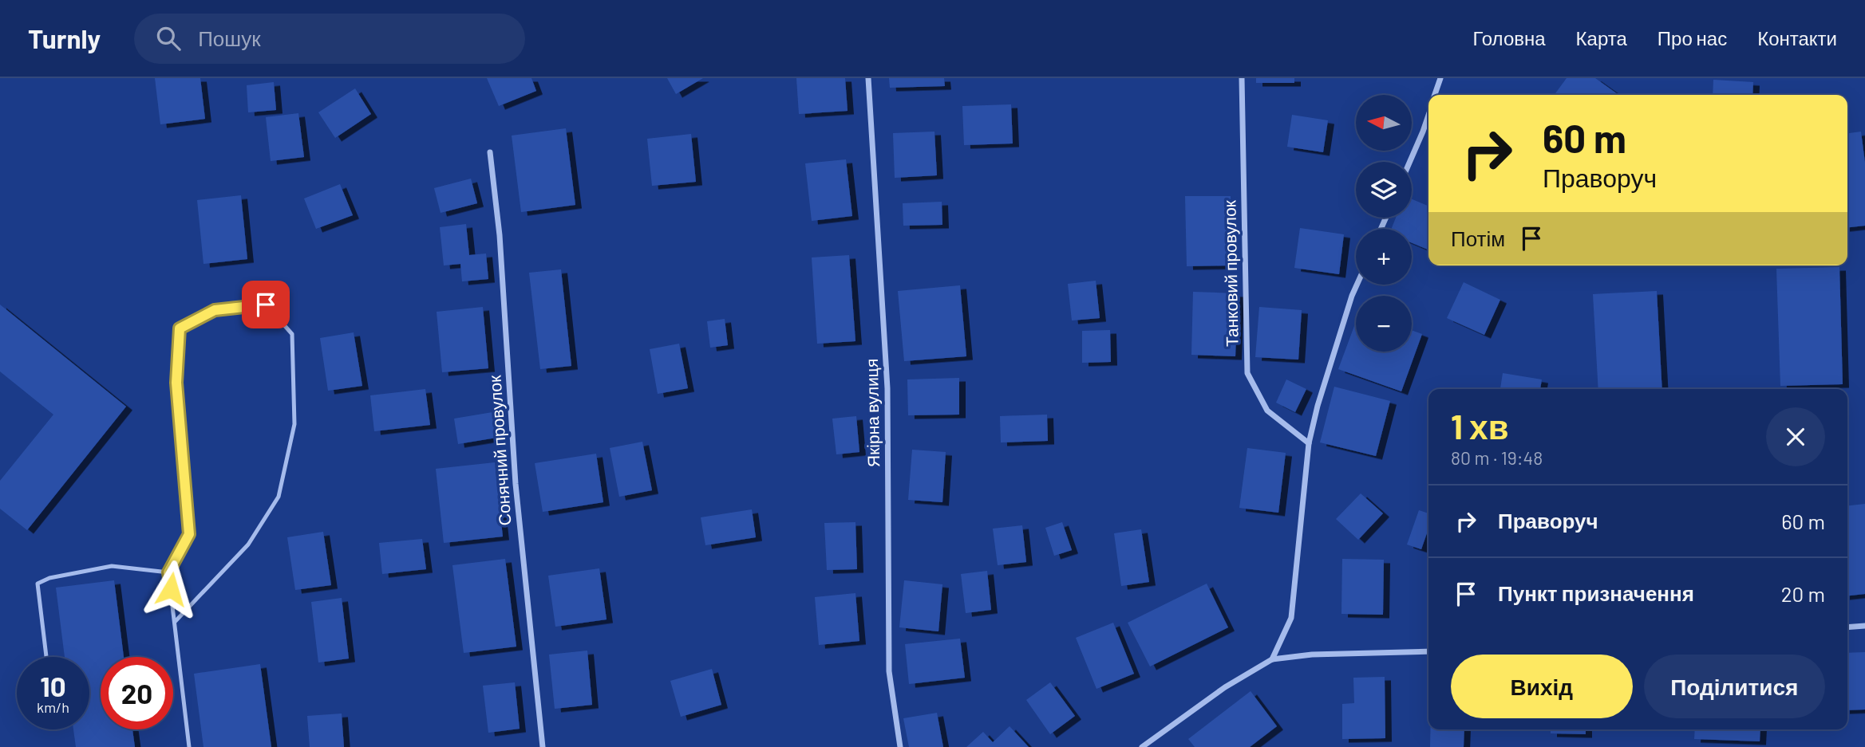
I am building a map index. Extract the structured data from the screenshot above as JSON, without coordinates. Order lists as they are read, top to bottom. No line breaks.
{"streets":{"street":["Танковий провулок","Якірна вулиця","Сонячний провулок"]},"north":"left","page":{"header":"Turnly","search":"Пошук","nav":["Головна","Карта","Про нас","Контакти"],"map_buttons":["+","−"],"turn":["60 m","Праворуч"],"then":"Потім","heading":["1 хв","80 m · 19:48"],"list":[{"name":"Праворуч","value":"60 m"},{"name":"Пункт призначення","value":"20 m"}],"buttons":["Вихід","Поділитися"],"speed":"10 km/h","limit":"20"}}
